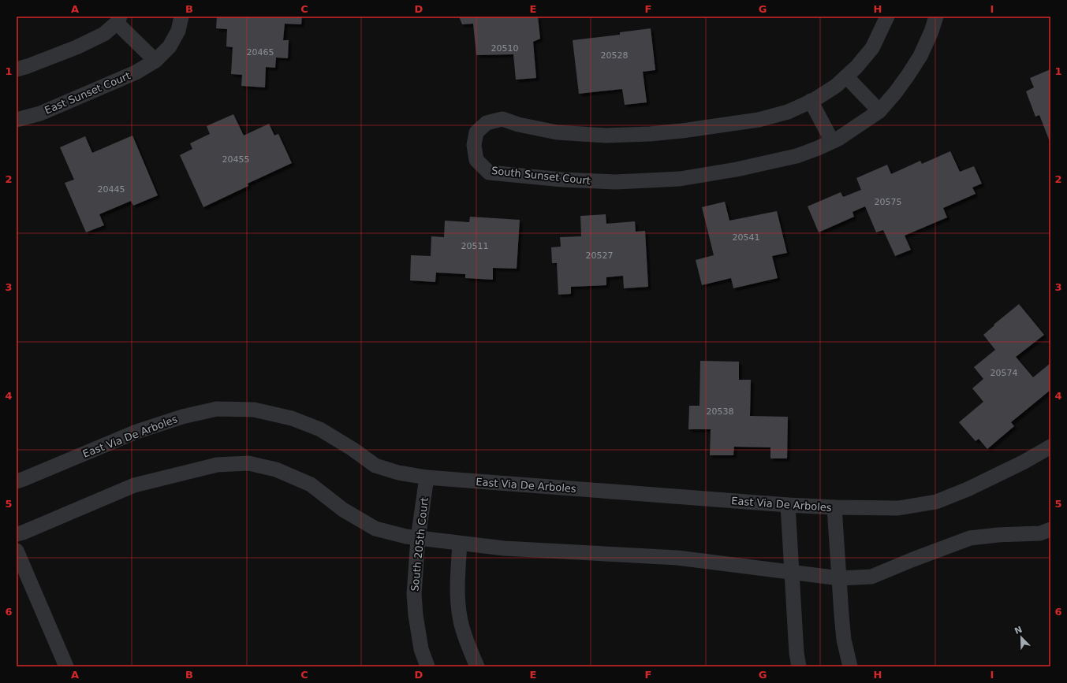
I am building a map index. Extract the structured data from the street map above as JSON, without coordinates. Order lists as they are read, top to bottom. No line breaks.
{"streets":{"street":["East Sunset Court","South Sunset Court","East Via De Arboles","South 205th Court"]},"crossings":[["East Via De Arboles","South 205th Court"]],"house_numbers":["20510","20465","20528","20455","20445","20575","20541","20511","20527","20574","20538"],"north":"top left","grid":{"columns":["A","B","C","D","E","F","G","H","I"],"rows":["1","2","3","4","5","6"]}}
